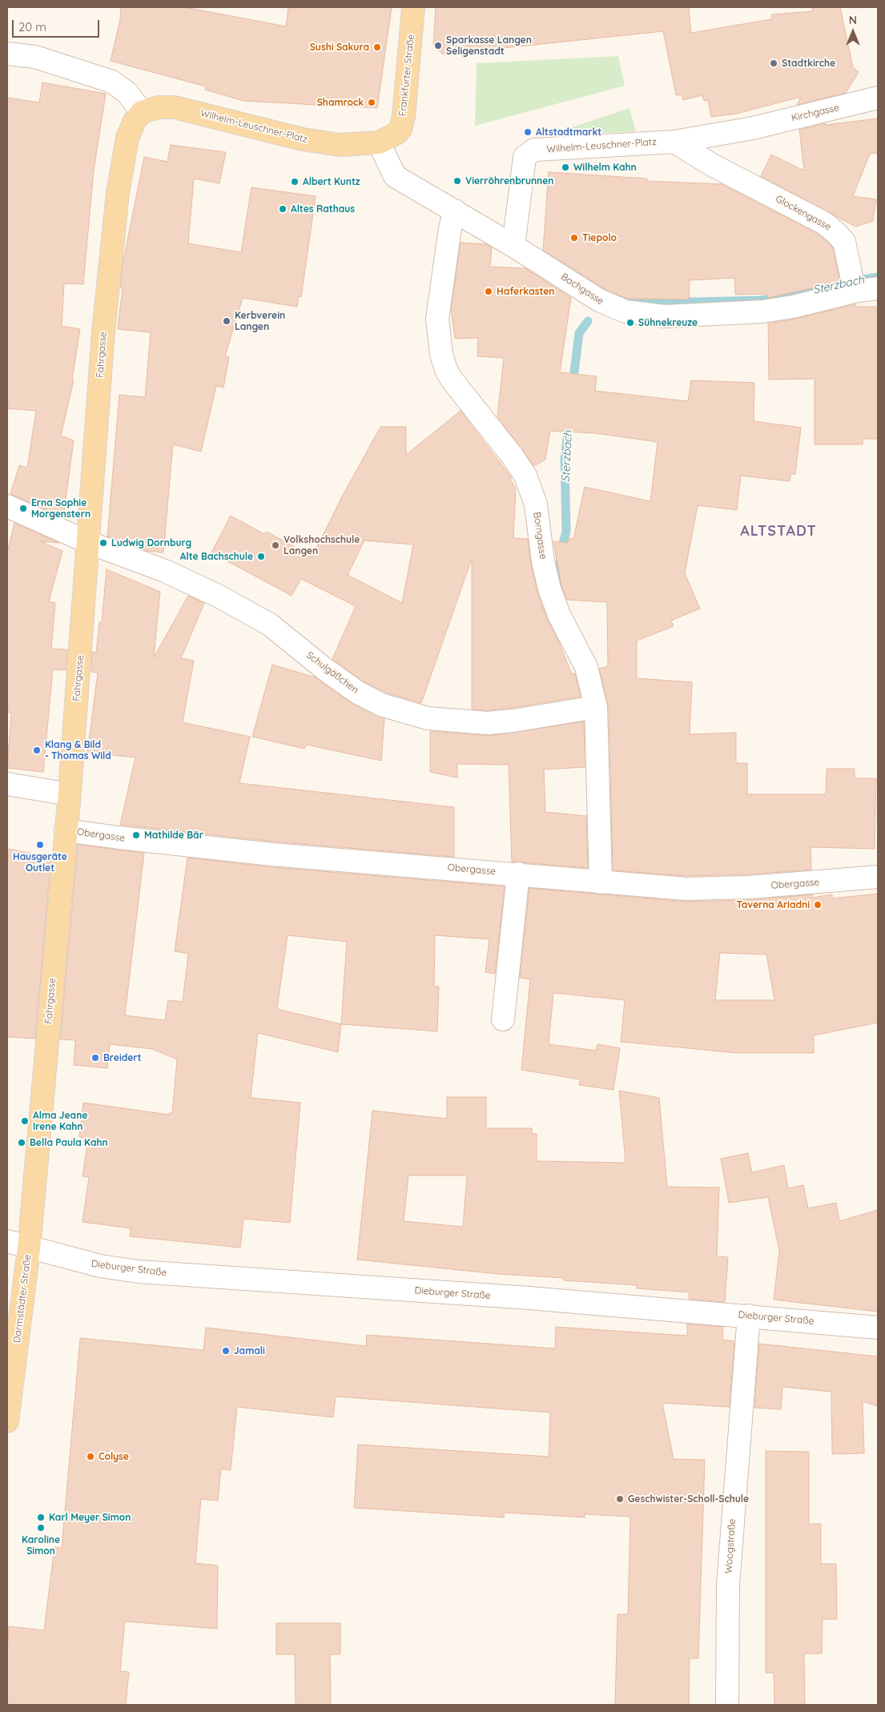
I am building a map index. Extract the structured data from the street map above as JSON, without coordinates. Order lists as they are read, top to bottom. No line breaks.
{"streets":{"main road":["Frankfurter Straße","Wilhelm-Leuschner-Platz","Fahrgasse","Darmstädter Straße"],"street":["Kirchgasse","Glockengasse","Bachgasse","Borngasse","Schulgäßchen","Obergasse","Dieburger Straße","Woogstraße"]},"crossings":[["Frankfurter Straße","Wilhelm-Leuschner-Platz"],["Frankfurter Straße","Bachgasse"],["Kirchgasse","Wilhelm-Leuschner-Platz"],["Wilhelm-Leuschner-Platz","Glockengasse"],["Wilhelm-Leuschner-Platz","Bachgasse"],["Wilhelm-Leuschner-Platz","Fahrgasse"],["Glockengasse","Bachgasse"],["Bachgasse","Borngasse"],["Fahrgasse","Schulgäßchen"],["Fahrgasse","Obergasse"],["Fahrgasse","Dieburger Straße"],["Fahrgasse","Darmstädter Straße"],["Borngasse","Schulgäßchen"],["Borngasse","Obergasse"],["Dieburger Straße","Darmstädter Straße"],["Dieburger Straße","Woogstraße"]],"districts":["ALTSTADT"],"water":["Sterzbach"],"places":["Sparkasse Langen Seligenstadt","Sushi Sakura","Stadtkirche","Shamrock","Altstadtmarkt","Wilhelm Kahn","Vierröhrenbrunnen","Albert Kuntz","Altes Rathaus","Tiepolo","Haferkasten","Kerbverein Langen","Sühnekreuze","Erna Sophie Morgenstern","Ludwig Dornburg","Volkshochschule Langen","Alte Bachschule","Klang & Bild - Thomas Wild","Mathilde Bär","Hausgeräte Outlet","Taverna Ariadni","Breidert","Alma Jeane Irene Kahn","Bella Paula Kahn","Jamali","Colyse","Geschwister-Scholl-Schule","Karl Meyer Simon","Karoline Simon"],"scale_bar":"20 m","north":"top"}
